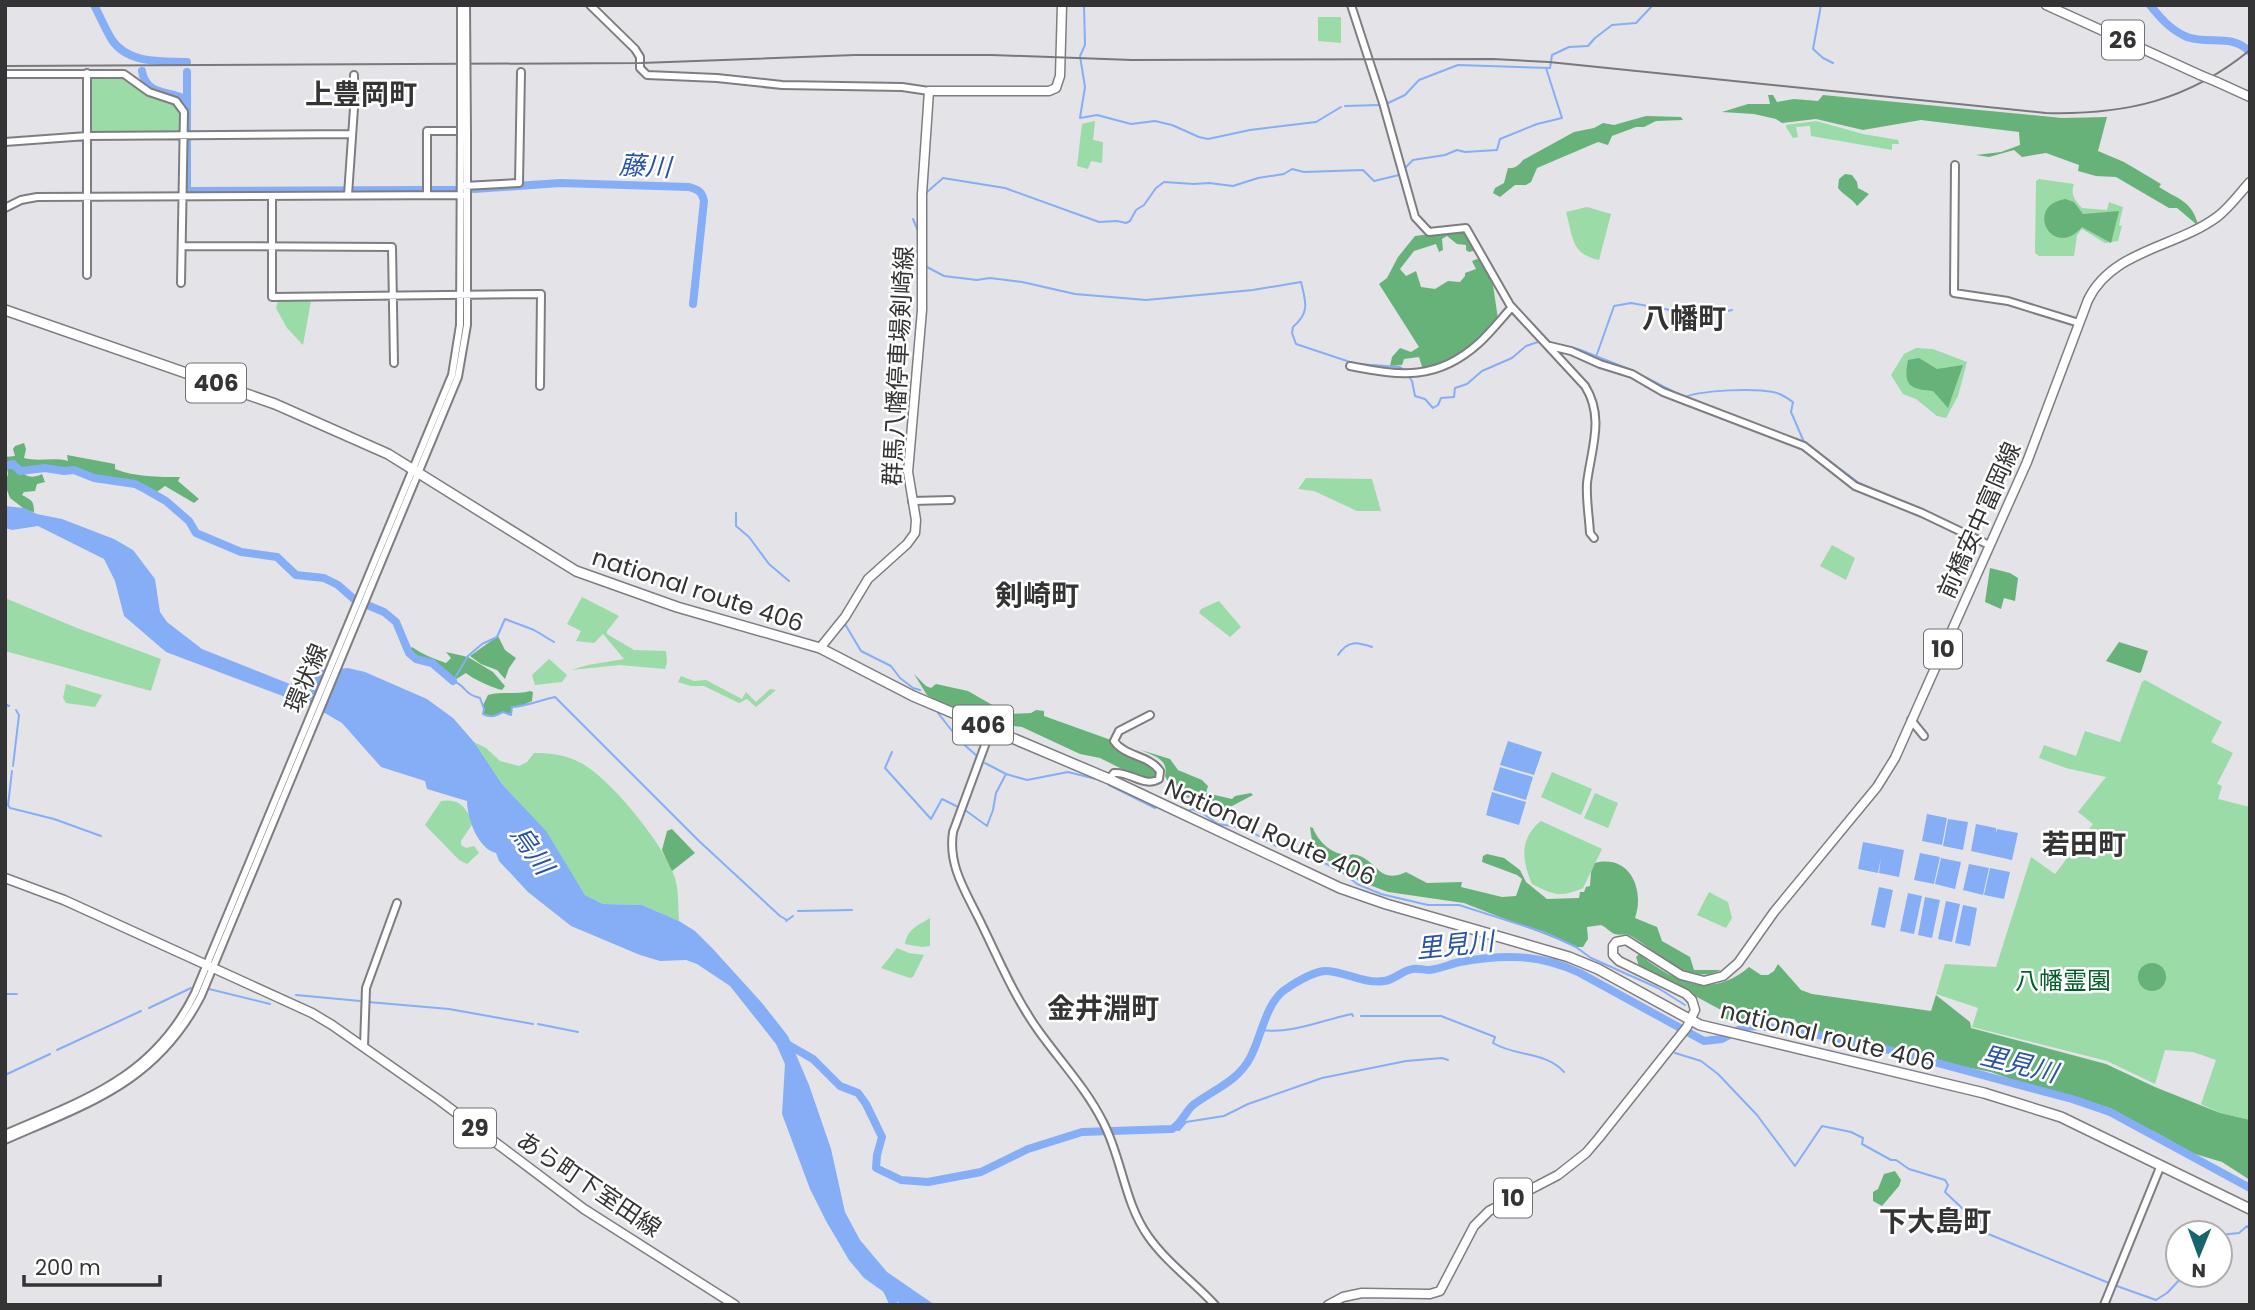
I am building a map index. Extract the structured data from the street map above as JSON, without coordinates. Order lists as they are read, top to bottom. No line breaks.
{"streets":{"highway":["406","national route 406","National Route 406"],"main road":["26","群馬八幡停車場剣崎線","前橋安中富岡線","10","29","あら町下室田線"]},"crossings":[["群馬八幡停車場剣崎線","national route 406"],["群馬八幡停車場剣崎線","National Route 406"],["406","national route 406"],["前橋安中富岡線","national route 406"],["前橋安中富岡線","10"],["national route 406","10"],["national route 406","National Route 406"],["29","あら町下室田線"]],"districts":["上豊岡町","八幡町","剣崎町","若田町","金井淵町","下大島町"],"water":["藤川","烏川","里見川"],"parks":["八幡霊園"],"scale_bar":"200 m","north":"bottom"}
